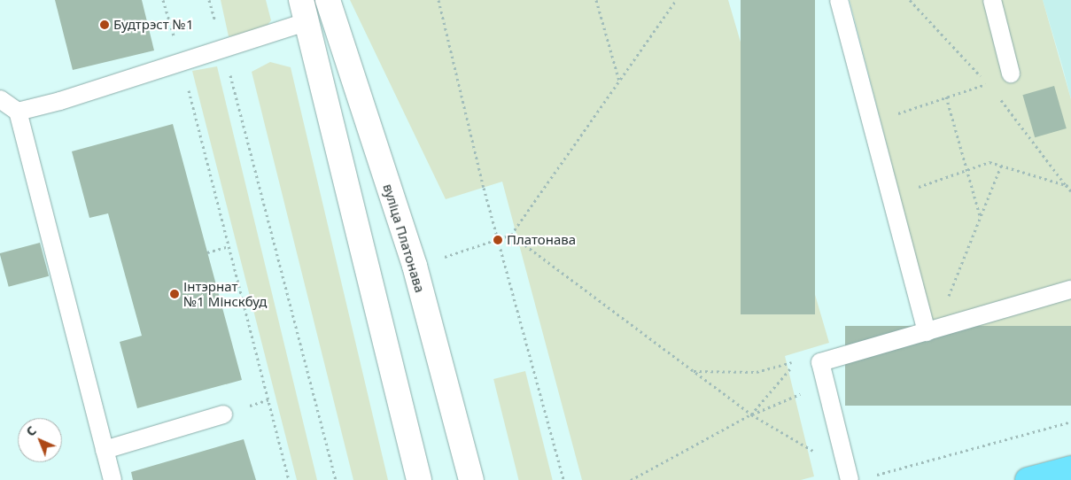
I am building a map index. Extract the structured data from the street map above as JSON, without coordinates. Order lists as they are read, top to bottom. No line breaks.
{"streets":{"main road":["вуліца Платонава"]},"places":["Будтрэст №1","Платонава","Інтэрнат №1 Мінскбуд"],"north":"top left"}
